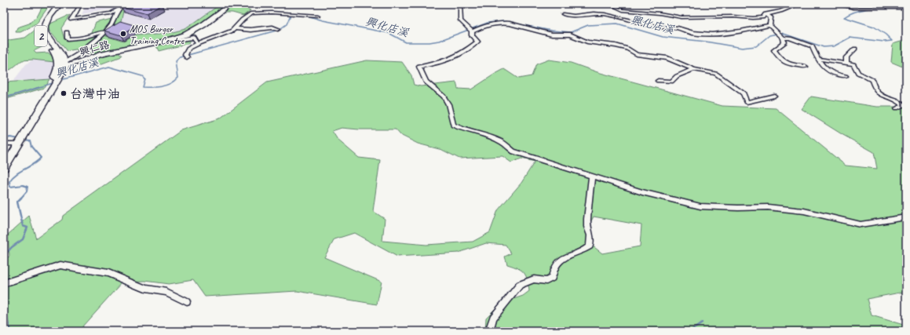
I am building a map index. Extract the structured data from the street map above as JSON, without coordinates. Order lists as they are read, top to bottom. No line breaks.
{"streets":{"main road":["2"],"street":["興仁路"]},"crossings":[["2","興仁路"]],"water":["興化店溪"],"places":["MOS Burger Training Centre","台灣中油"]}
